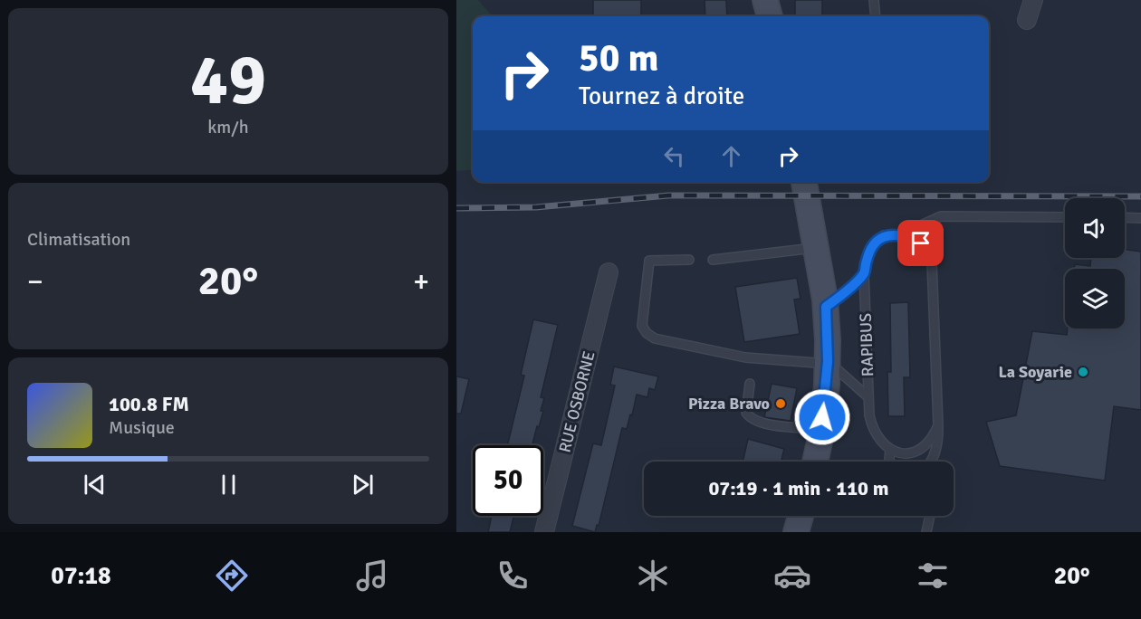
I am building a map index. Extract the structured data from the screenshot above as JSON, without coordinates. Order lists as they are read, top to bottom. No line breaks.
{"streets":{"street":["RUE OSBORNE"],"lane":["RAPIBUS"]},"places":["La Soyarie","Pizza Bravo"],"page":{"tile":[["49","km/h"],"Climatisation"],"turn":["50 m","Tournez à droite"],"heat":["−","20°","+"],"song":["100.8 FM","Musique"],"limit":"50","trip":"07:19 · 1 min · 110 m","tabs":["07:18","20°"]}}
